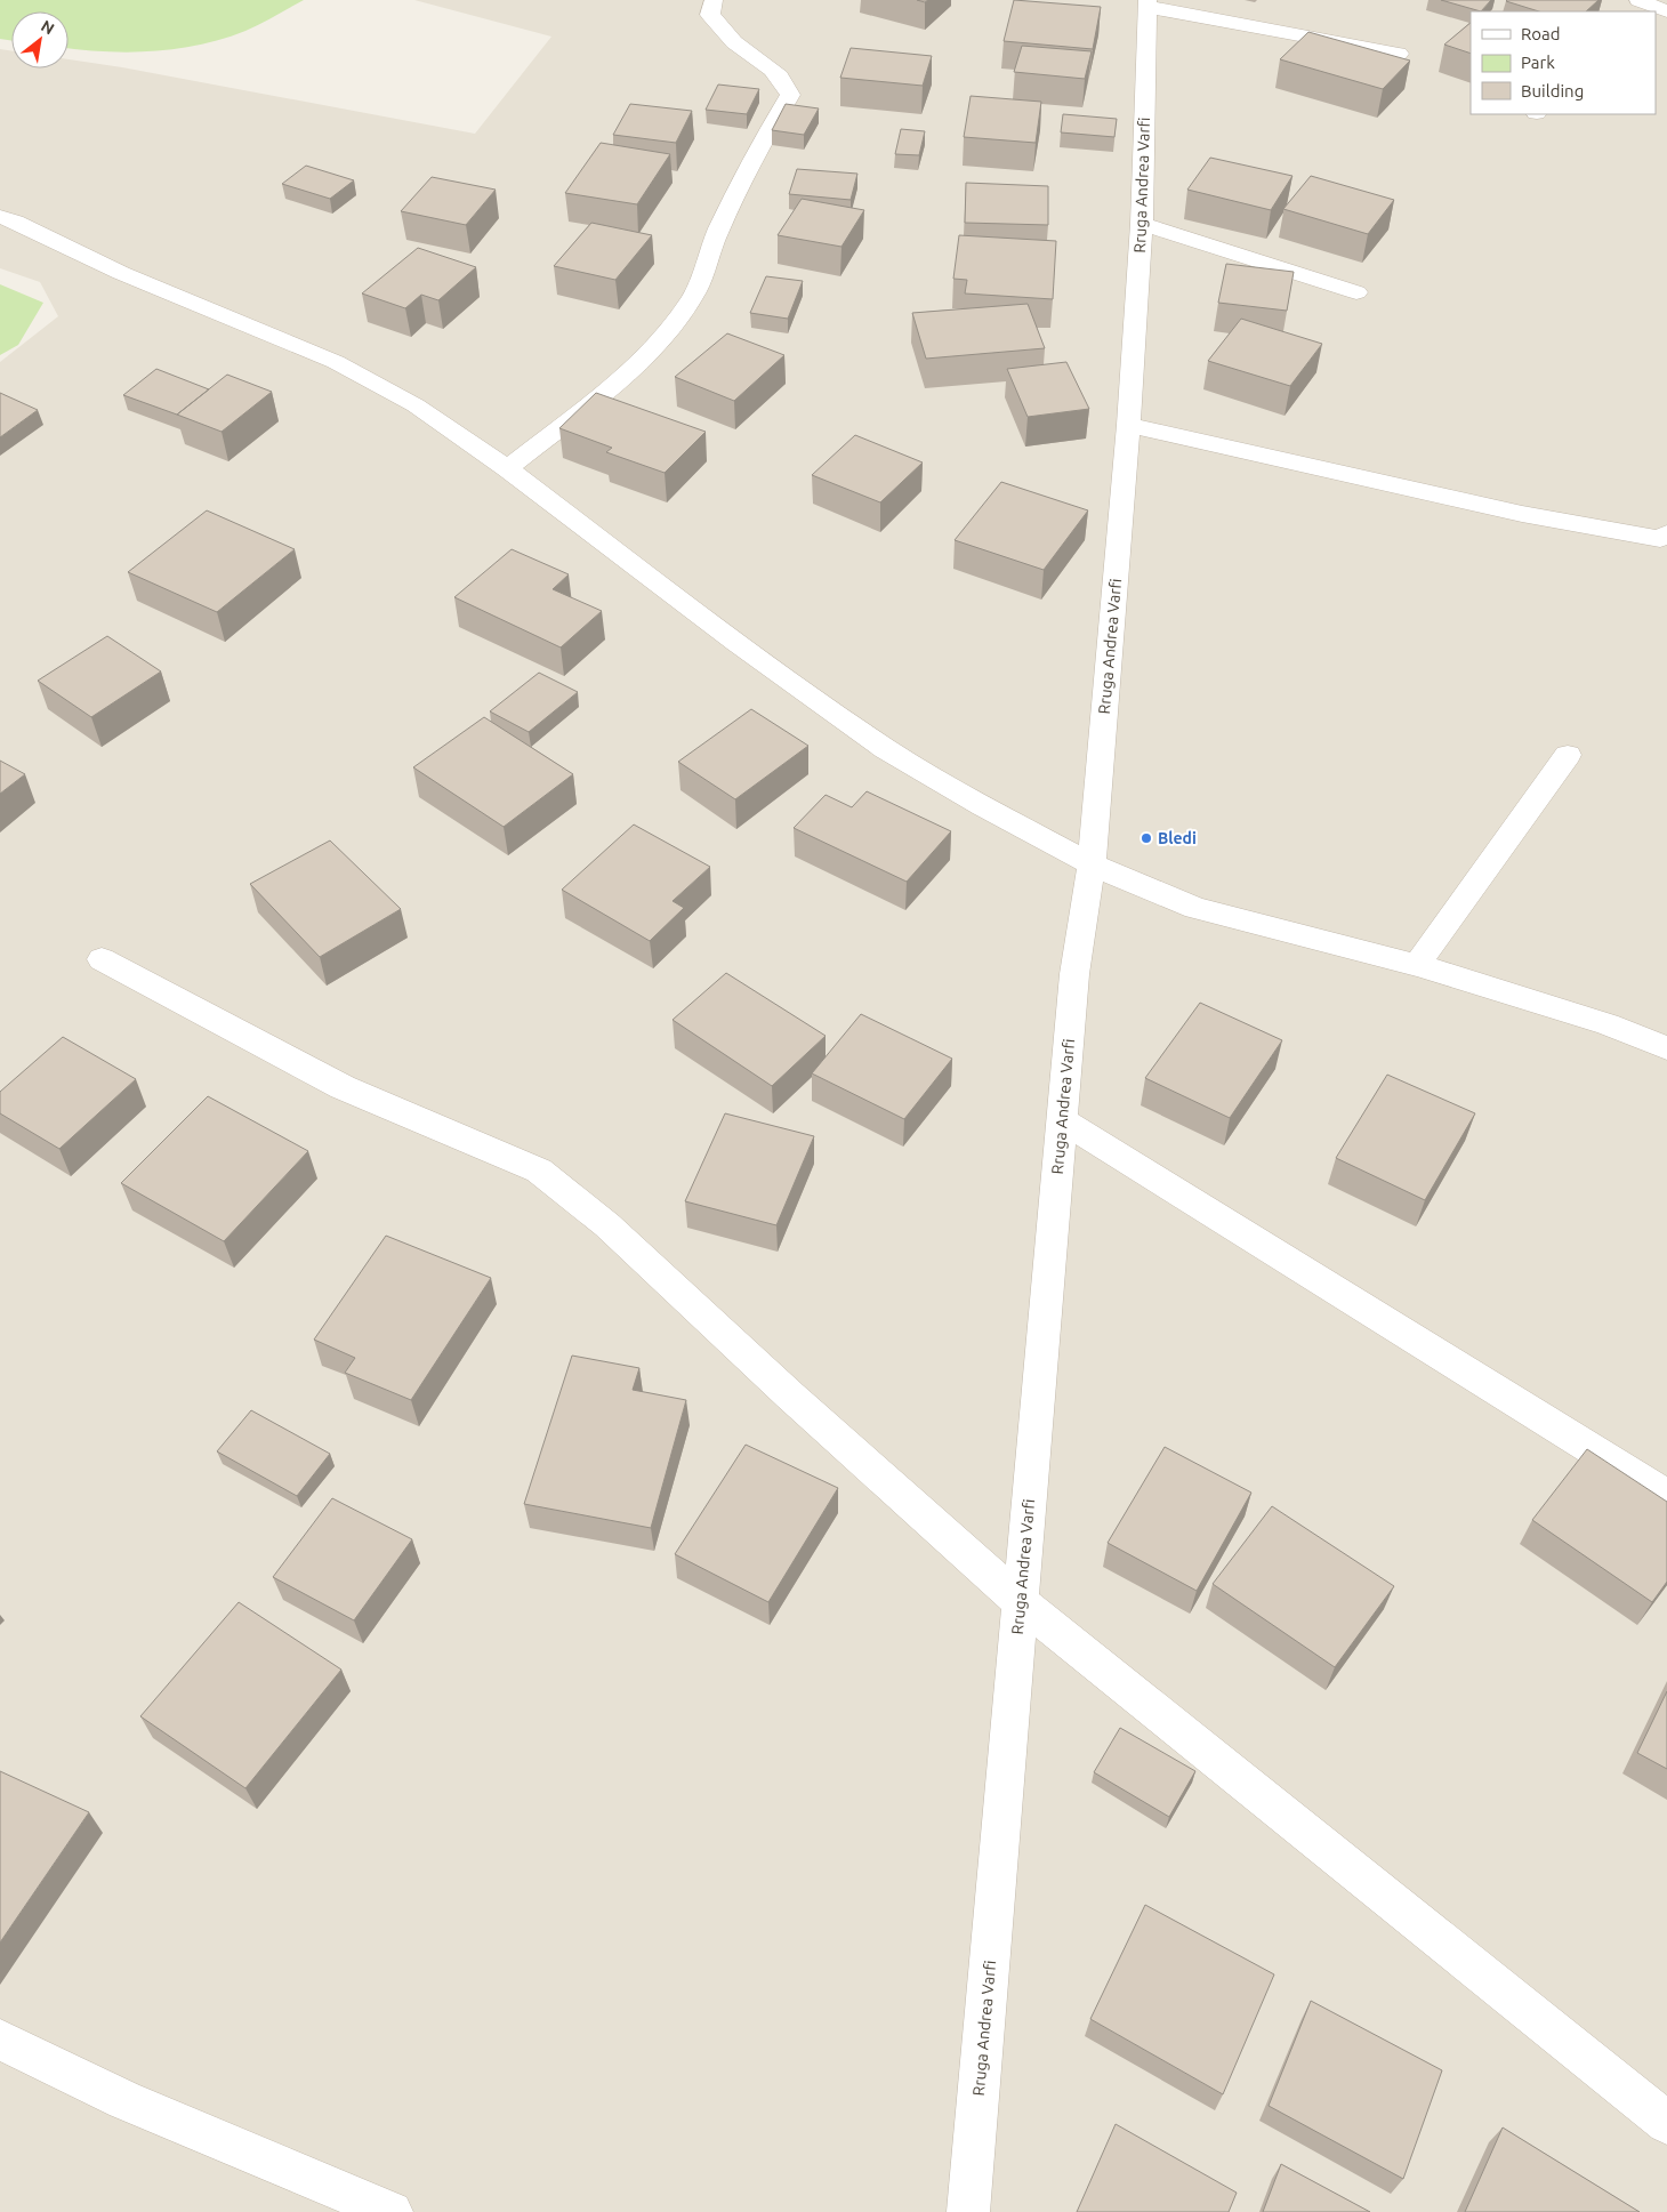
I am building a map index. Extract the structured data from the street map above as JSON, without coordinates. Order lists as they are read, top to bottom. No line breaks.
{"streets":{"street":["Rruga Andrea Varfi"]},"places":["Bledi"],"legend":["Road","Park","Building"],"north":"top right"}
